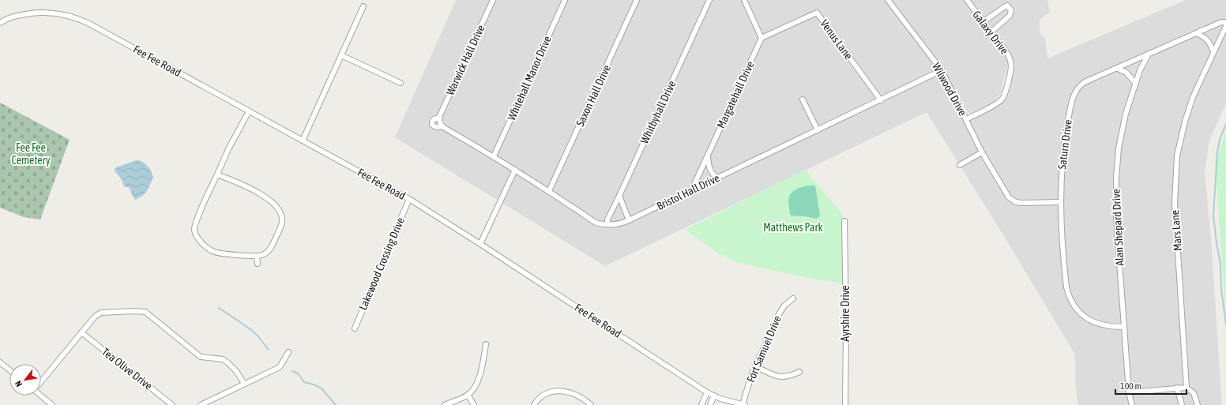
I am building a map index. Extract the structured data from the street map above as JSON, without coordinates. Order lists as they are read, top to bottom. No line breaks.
{"streets":{"street":["Galaxy Drive","Venus Lane","Warwick Hall Drive","Fee Fee Road","Whitehall Manor Drive","Wilwood Drive","Margatehall Drive","Saxon Hall Drive","Whitbyhall Drive","Saturn Drive","Bristol Hall Drive","Alan Shepard Drive","Mars Lane","Lakewood Crossing Drive","Ayrshire Drive","Fort Samuel Drive","Tea Olive Drive"]},"crossings":[["Galaxy Drive","Wilwood Drive"],["Venus Lane","Margatehall Drive"],["Venus Lane","Bristol Hall Drive"],["Warwick Hall Drive","Bristol Hall Drive"],["Fee Fee Road","Lakewood Crossing Drive"],["Fee Fee Road","Fort Samuel Drive"],["Whitehall Manor Drive","Bristol Hall Drive"],["Wilwood Drive","Saturn Drive"],["Wilwood Drive","Bristol Hall Drive"],["Margatehall Drive","Bristol Hall Drive"],["Saxon Hall Drive","Bristol Hall Drive"],["Whitbyhall Drive","Bristol Hall Drive"],["Saturn Drive","Alan Shepard Drive"],["Saturn Drive","Mars Lane"]],"parks":["Fee Fee Cemetery","Matthews Park"],"scale_bar":"100 m","north":"bottom left"}
